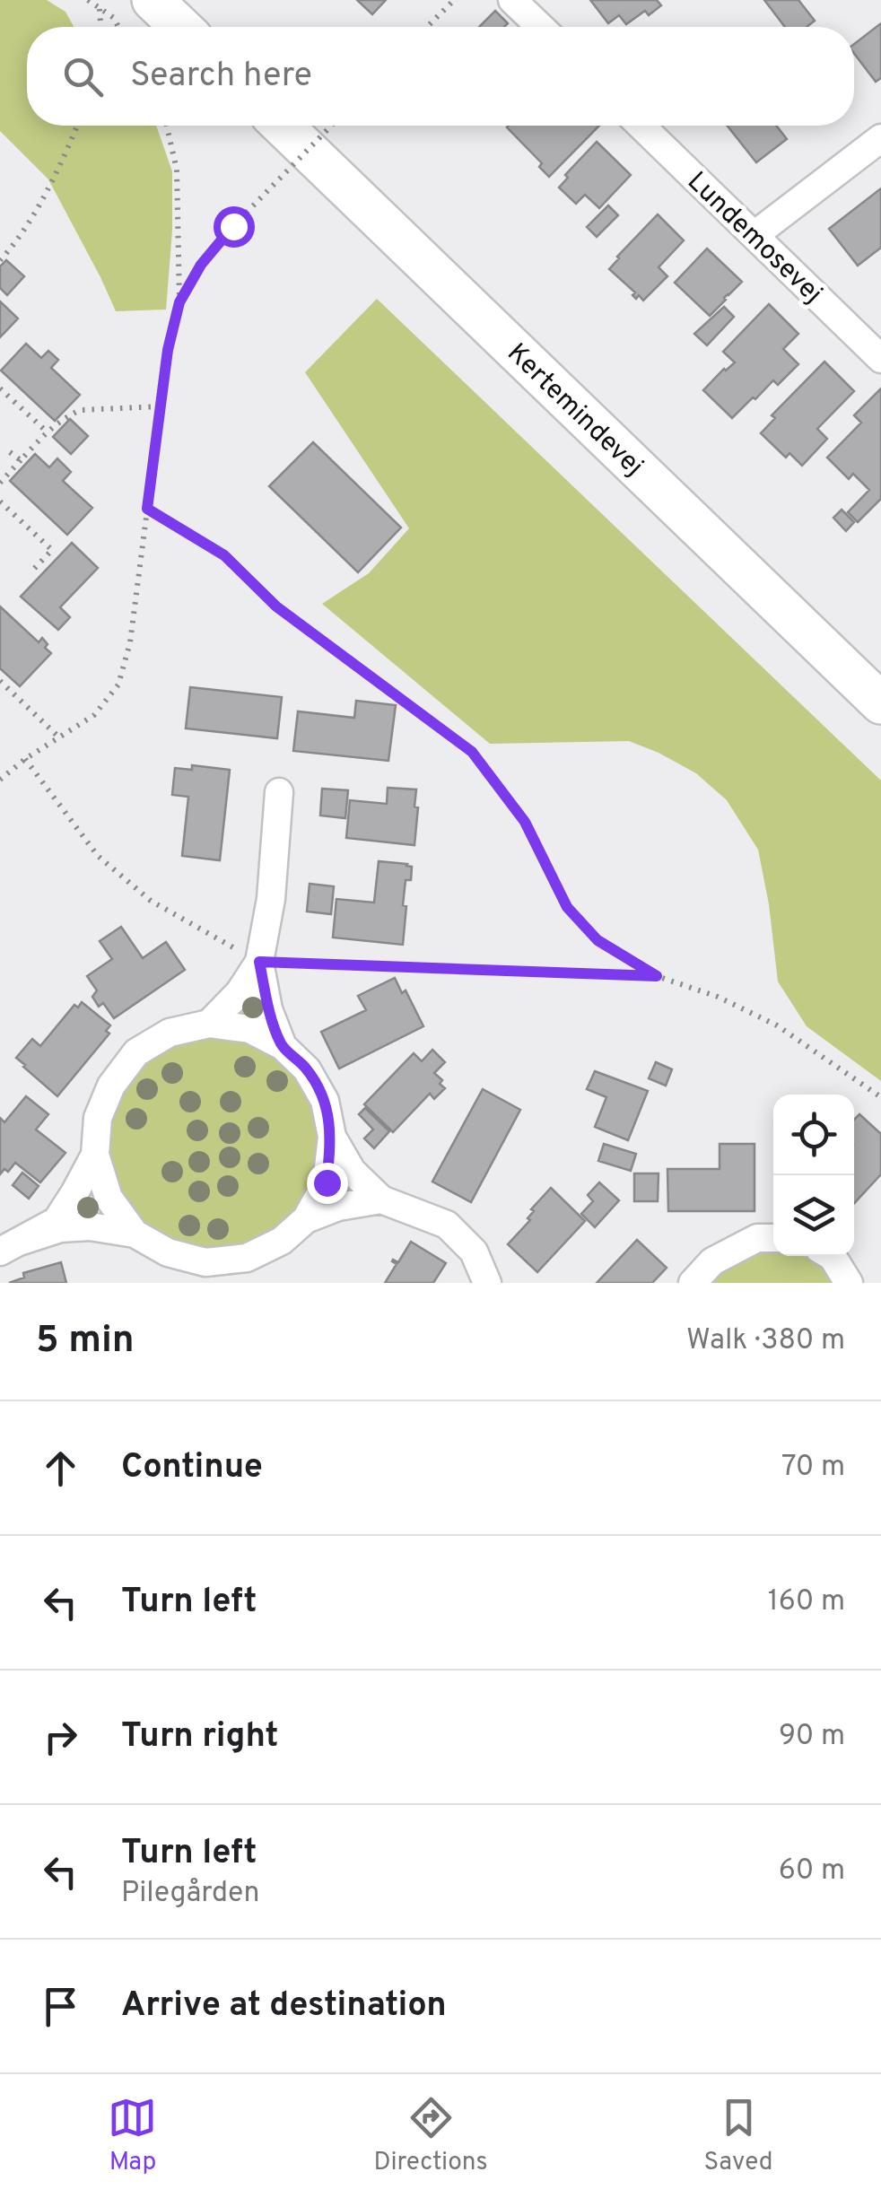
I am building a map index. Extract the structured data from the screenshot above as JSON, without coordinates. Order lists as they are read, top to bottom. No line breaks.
{"streets":{"main road":["Kertemindevej"],"street":["Lundemosevej"]},"page":{"search":"Search here","heading":["5 min","Walk · 380 m"],"list":[["Continue","70 m"],["Turn left","160 m"],["Turn right","90 m"],["Turn left","Pilegården","60 m"],"Arrive at destination"],"nav":["Map","Directions","Saved"]}}
